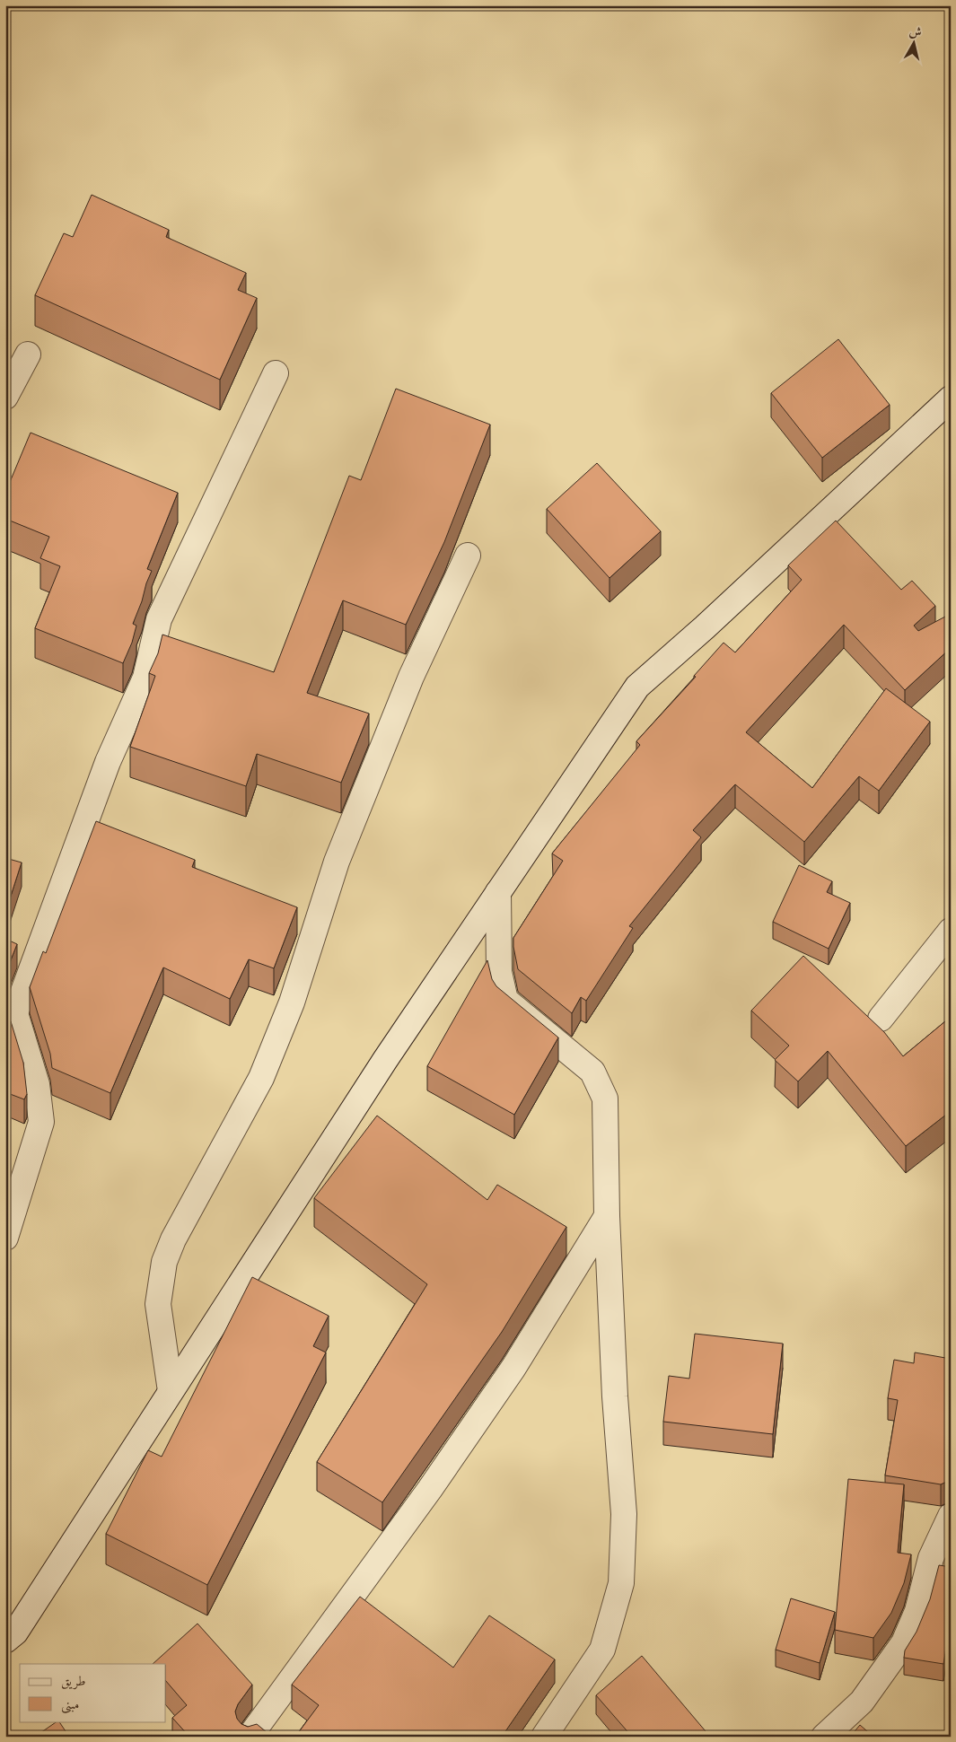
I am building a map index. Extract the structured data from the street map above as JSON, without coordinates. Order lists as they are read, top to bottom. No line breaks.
{"legend":["طريق","مبنى"],"north":"top"}
